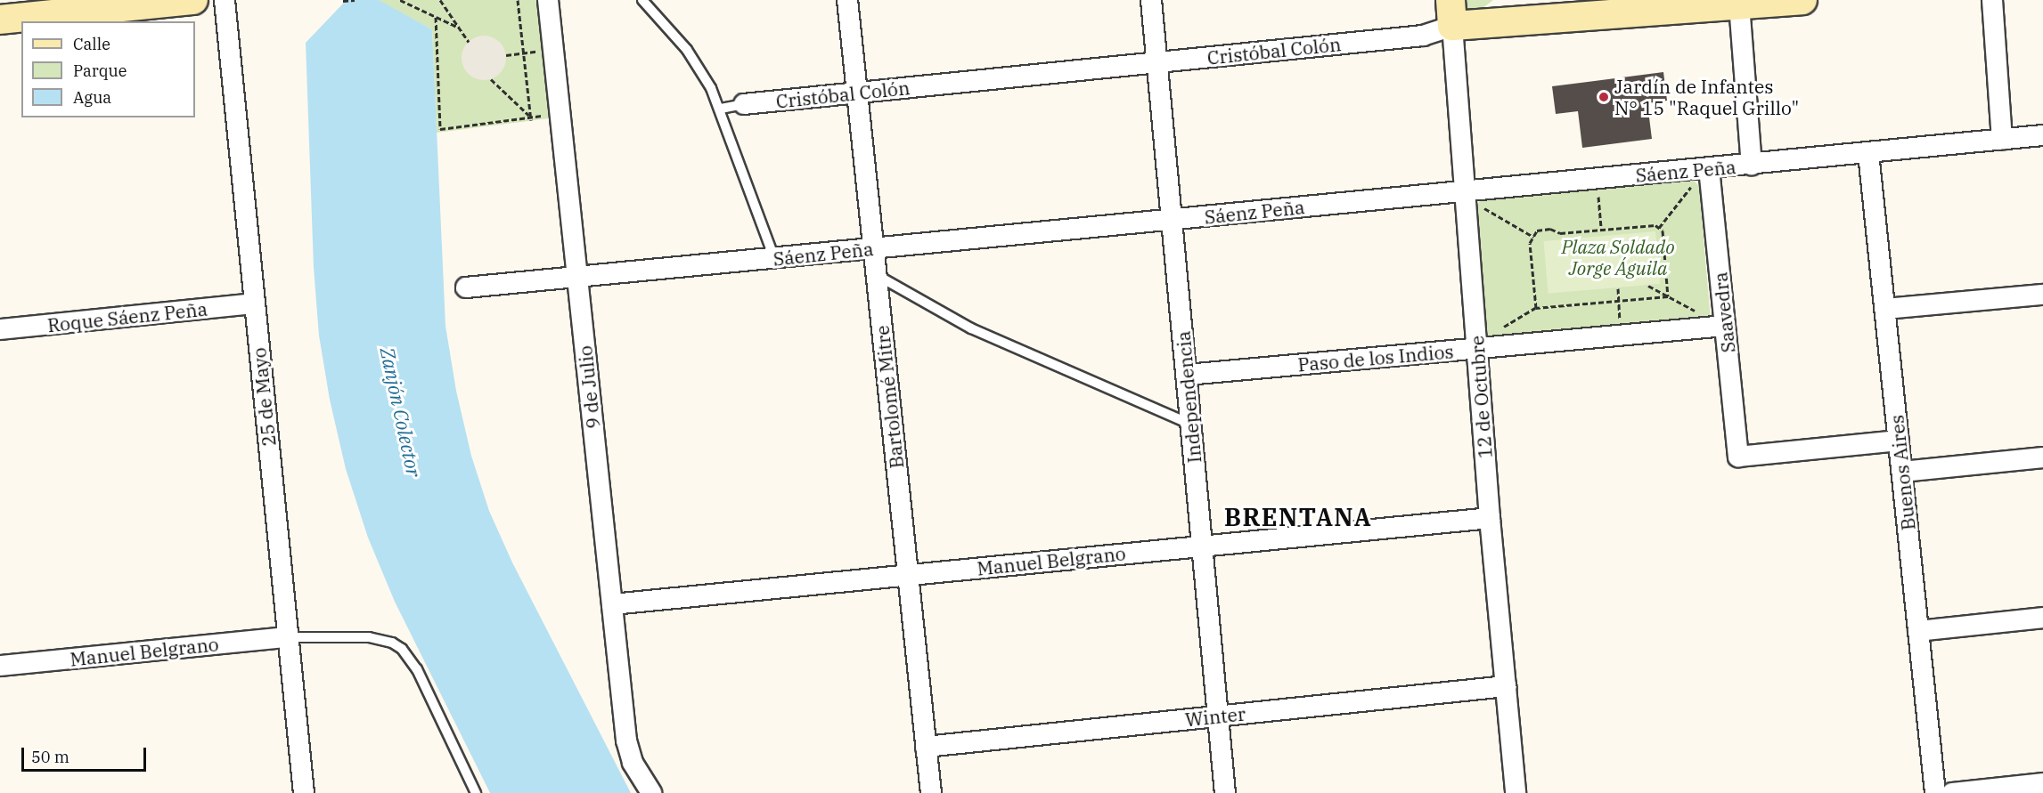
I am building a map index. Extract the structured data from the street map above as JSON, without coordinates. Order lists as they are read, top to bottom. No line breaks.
{"streets":{"main road":["Cristóbal Colón"],"street":["Sáenz Peña","Saavedra","Roque Sáenz Peña","Paso de los Indios","9 de Julio","25 de Mayo","Bartolomé Mitre","Independencia","12 de Octubre","Buenos Aires","Manuel Belgrano","Winter"]},"crossings":[["Cristóbal Colón","Bartolomé Mitre"],["Cristóbal Colón","Independencia"],["Cristóbal Colón","12 de Octubre"],["Sáenz Peña","Saavedra"],["Sáenz Peña","9 de Julio"],["Sáenz Peña","Bartolomé Mitre"],["Sáenz Peña","Independencia"],["Sáenz Peña","12 de Octubre"],["Sáenz Peña","Buenos Aires"],["Saavedra","Paso de los Indios"],["Saavedra","Buenos Aires"],["Roque Sáenz Peña","25 de Mayo"],["Paso de los Indios","Independencia"],["Paso de los Indios","12 de Octubre"],["9 de Julio","Manuel Belgrano"],["25 de Mayo","Manuel Belgrano"],["Bartolomé Mitre","Manuel Belgrano"],["Bartolomé Mitre","Winter"],["Independencia","Manuel Belgrano"],["Independencia","Winter"],["12 de Octubre","Manuel Belgrano"],["12 de Octubre","Winter"]],"districts":["BRENTANA"],"water":["Zanjón Colector"],"parks":["Plaza Soldado Jorge Águila"],"places":["Jardín de Infantes N° 15 \"Raquel Grillo\""],"legend":["Calle","Parque","Agua"],"scale_bar":"50 m"}
